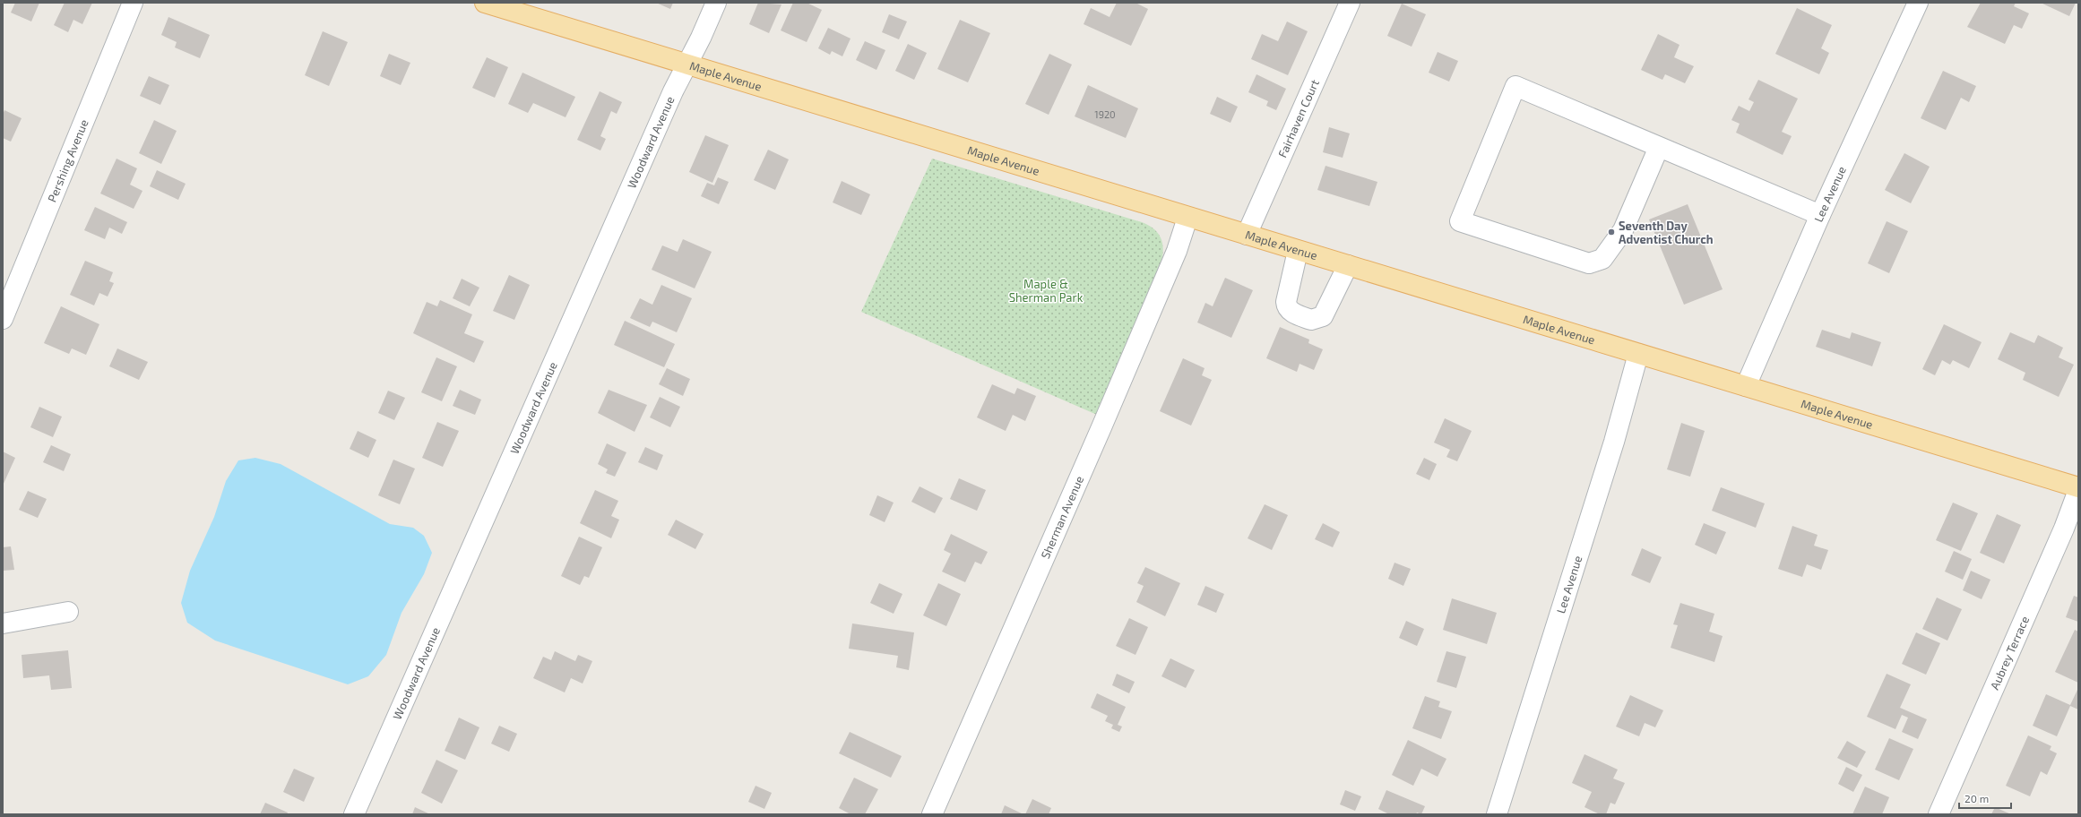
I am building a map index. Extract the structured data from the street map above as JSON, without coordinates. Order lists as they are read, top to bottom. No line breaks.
{"streets":{"main road":["Maple Avenue"],"street":["Fairhaven Court","Woodward Avenue","Pershing Avenue","Lee Avenue","Sherman Avenue","Aubrey Terrace"]},"crossings":[["Maple Avenue","Fairhaven Court"],["Maple Avenue","Woodward Avenue"],["Maple Avenue","Lee Avenue"],["Maple Avenue","Sherman Avenue"],["Maple Avenue","Aubrey Terrace"]],"parks":["Maple & Sherman Park"],"places":["Seventh Day Adventist Church"],"house_numbers":["1920"],"scale_bar":"20 m"}
